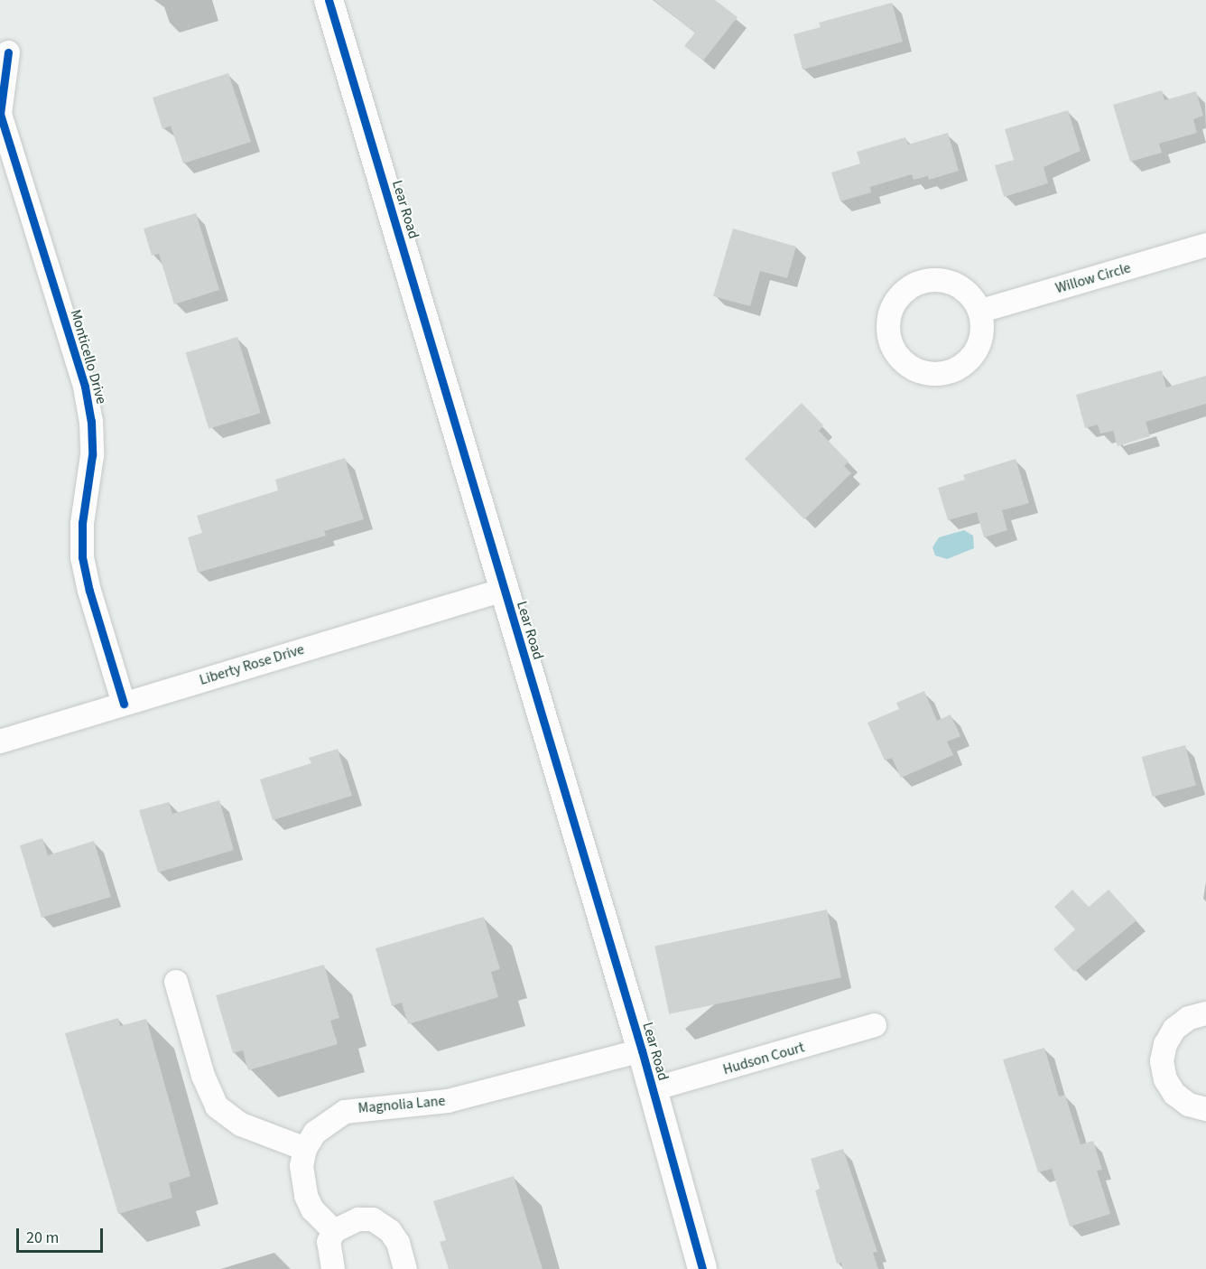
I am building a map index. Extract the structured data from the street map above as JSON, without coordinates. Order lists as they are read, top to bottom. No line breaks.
{"streets":{"street":["Lear Road","Willow Circle","Monticello Drive","Liberty Rose Drive","Hudson Court","Magnolia Lane"]},"crossings":[["Lear Road","Liberty Rose Drive"],["Lear Road","Hudson Court"],["Lear Road","Magnolia Lane"],["Monticello Drive","Liberty Rose Drive"]],"scale_bar":"20 m"}
